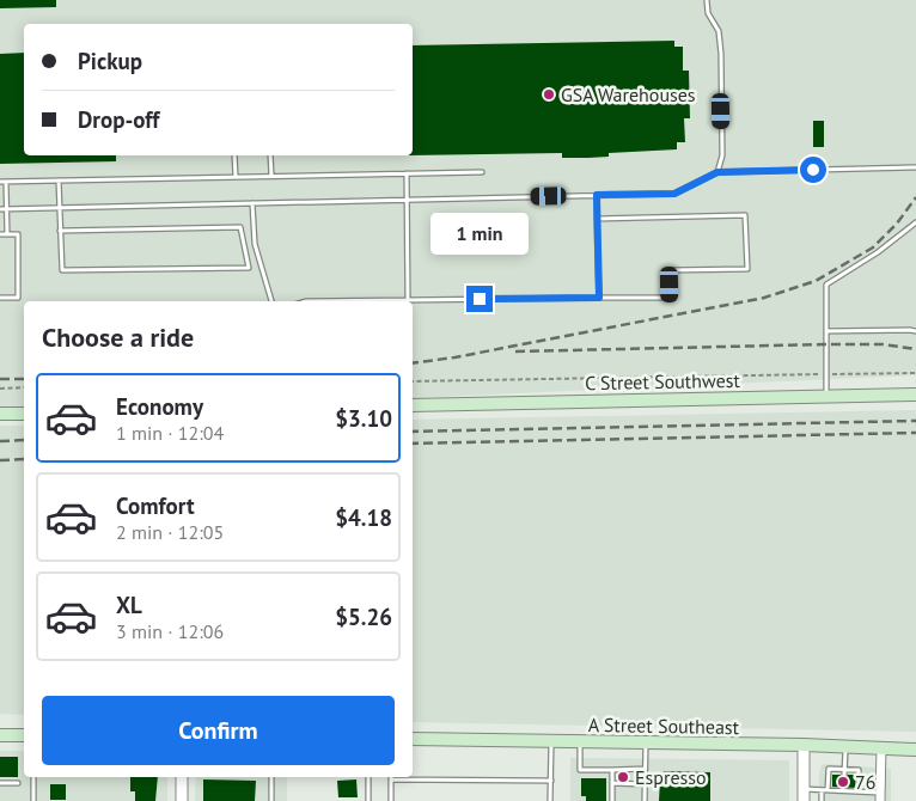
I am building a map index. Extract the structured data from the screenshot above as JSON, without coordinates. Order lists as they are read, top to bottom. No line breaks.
{"streets":{"main road":["C Street Southwest","A Street Southeast"]},"places":["GSA Warehouses","Espresso","76"],"page":{"banner":["Pickup","Drop-off"],"bubble":"1 min","heading":"Choose a ride","list":[{"name":"Economy","note":"1 min · 12:04","value":"$3.10"},{"name":"Comfort","note":"2 min · 12:05","value":"$4.18"},{"name":"XL","note":"3 min · 12:06","value":"$5.26"}],"buttons":"Confirm"}}
